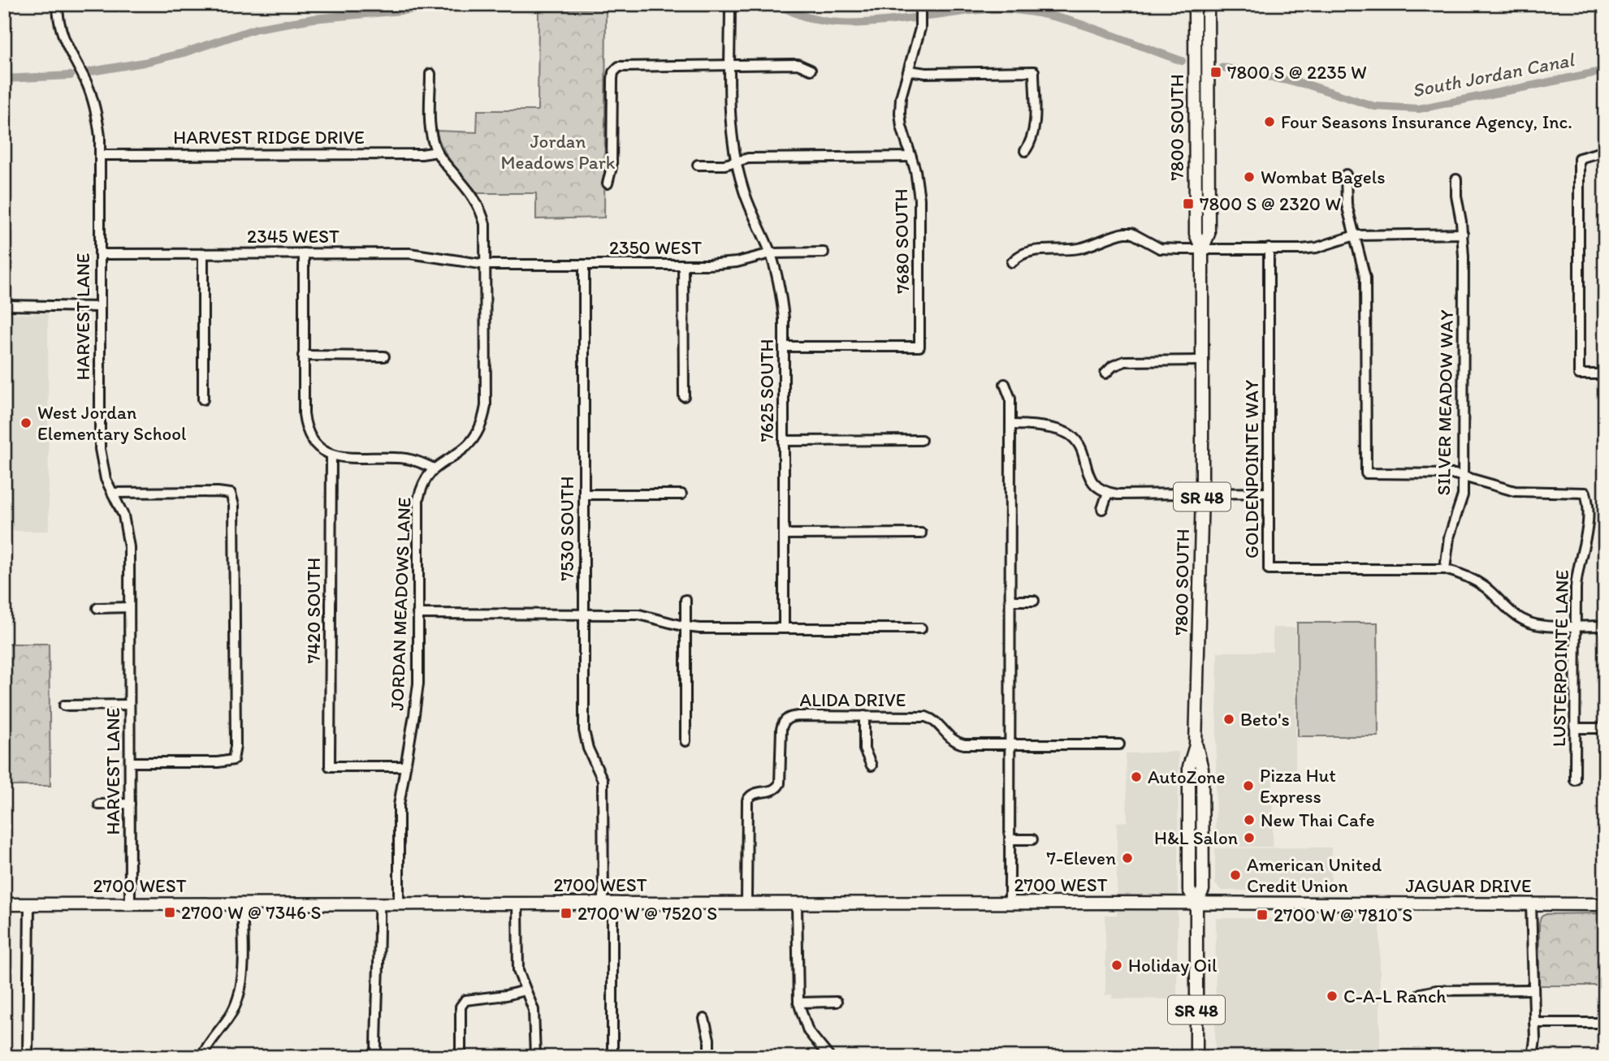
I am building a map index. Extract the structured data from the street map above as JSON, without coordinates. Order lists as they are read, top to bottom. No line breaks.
{"streets":{"main road":["7800 SOUTH","SR 48","2700 WEST","JAGUAR DRIVE"],"street":["HARVEST RIDGE DRIVE","2345 WEST","7680 SOUTH","2350 WEST","HARVEST LANE","7625 SOUTH","SILVER MEADOW WAY","GOLDENPOINTE WAY","7530 SOUTH","JORDAN MEADOWS LANE","7420 SOUTH","LUSTERPOINTE LANE","ALIDA DRIVE"]},"crossings":[["7800 SOUTH","2700 WEST"],["7800 SOUTH","JAGUAR DRIVE"],["HARVEST RIDGE DRIVE","HARVEST LANE"],["HARVEST RIDGE DRIVE","JORDAN MEADOWS LANE"],["2345 WEST","2350 WEST"],["2345 WEST","HARVEST LANE"],["2345 WEST","JORDAN MEADOWS LANE"],["7680 SOUTH","7625 SOUTH"],["2350 WEST","7625 SOUTH"],["2350 WEST","7530 SOUTH"],["2350 WEST","JORDAN MEADOWS LANE"],["HARVEST LANE","2700 WEST"],["SILVER MEADOW WAY","GOLDENPOINTE WAY"],["SILVER MEADOW WAY","LUSTERPOINTE LANE"],["GOLDENPOINTE WAY","LUSTERPOINTE LANE"],["7530 SOUTH","2700 WEST"],["JORDAN MEADOWS LANE","7420 SOUTH"],["JORDAN MEADOWS LANE","2700 WEST"],["ALIDA DRIVE","2700 WEST"],["2700 WEST","JAGUAR DRIVE"]],"water":["South Jordan Canal"],"parks":["Jordan Meadows Park"],"places":{"transit":["7800 S @ 2235 W","7800 S @ 2320 W","2700 W @ 7346 S","2700 W @ 7520 S","2700 W @ 7810 S"],"other":["Four Seasons Insurance Agency, Inc.","Wombat Bagels","West Jordan Elementary School","Beto's","AutoZone","Pizza Hut Express","New Thai Cafe","H&L Salon","7-Eleven","American United Credit Union","Holiday Oil","C-A-L Ranch"]}}
